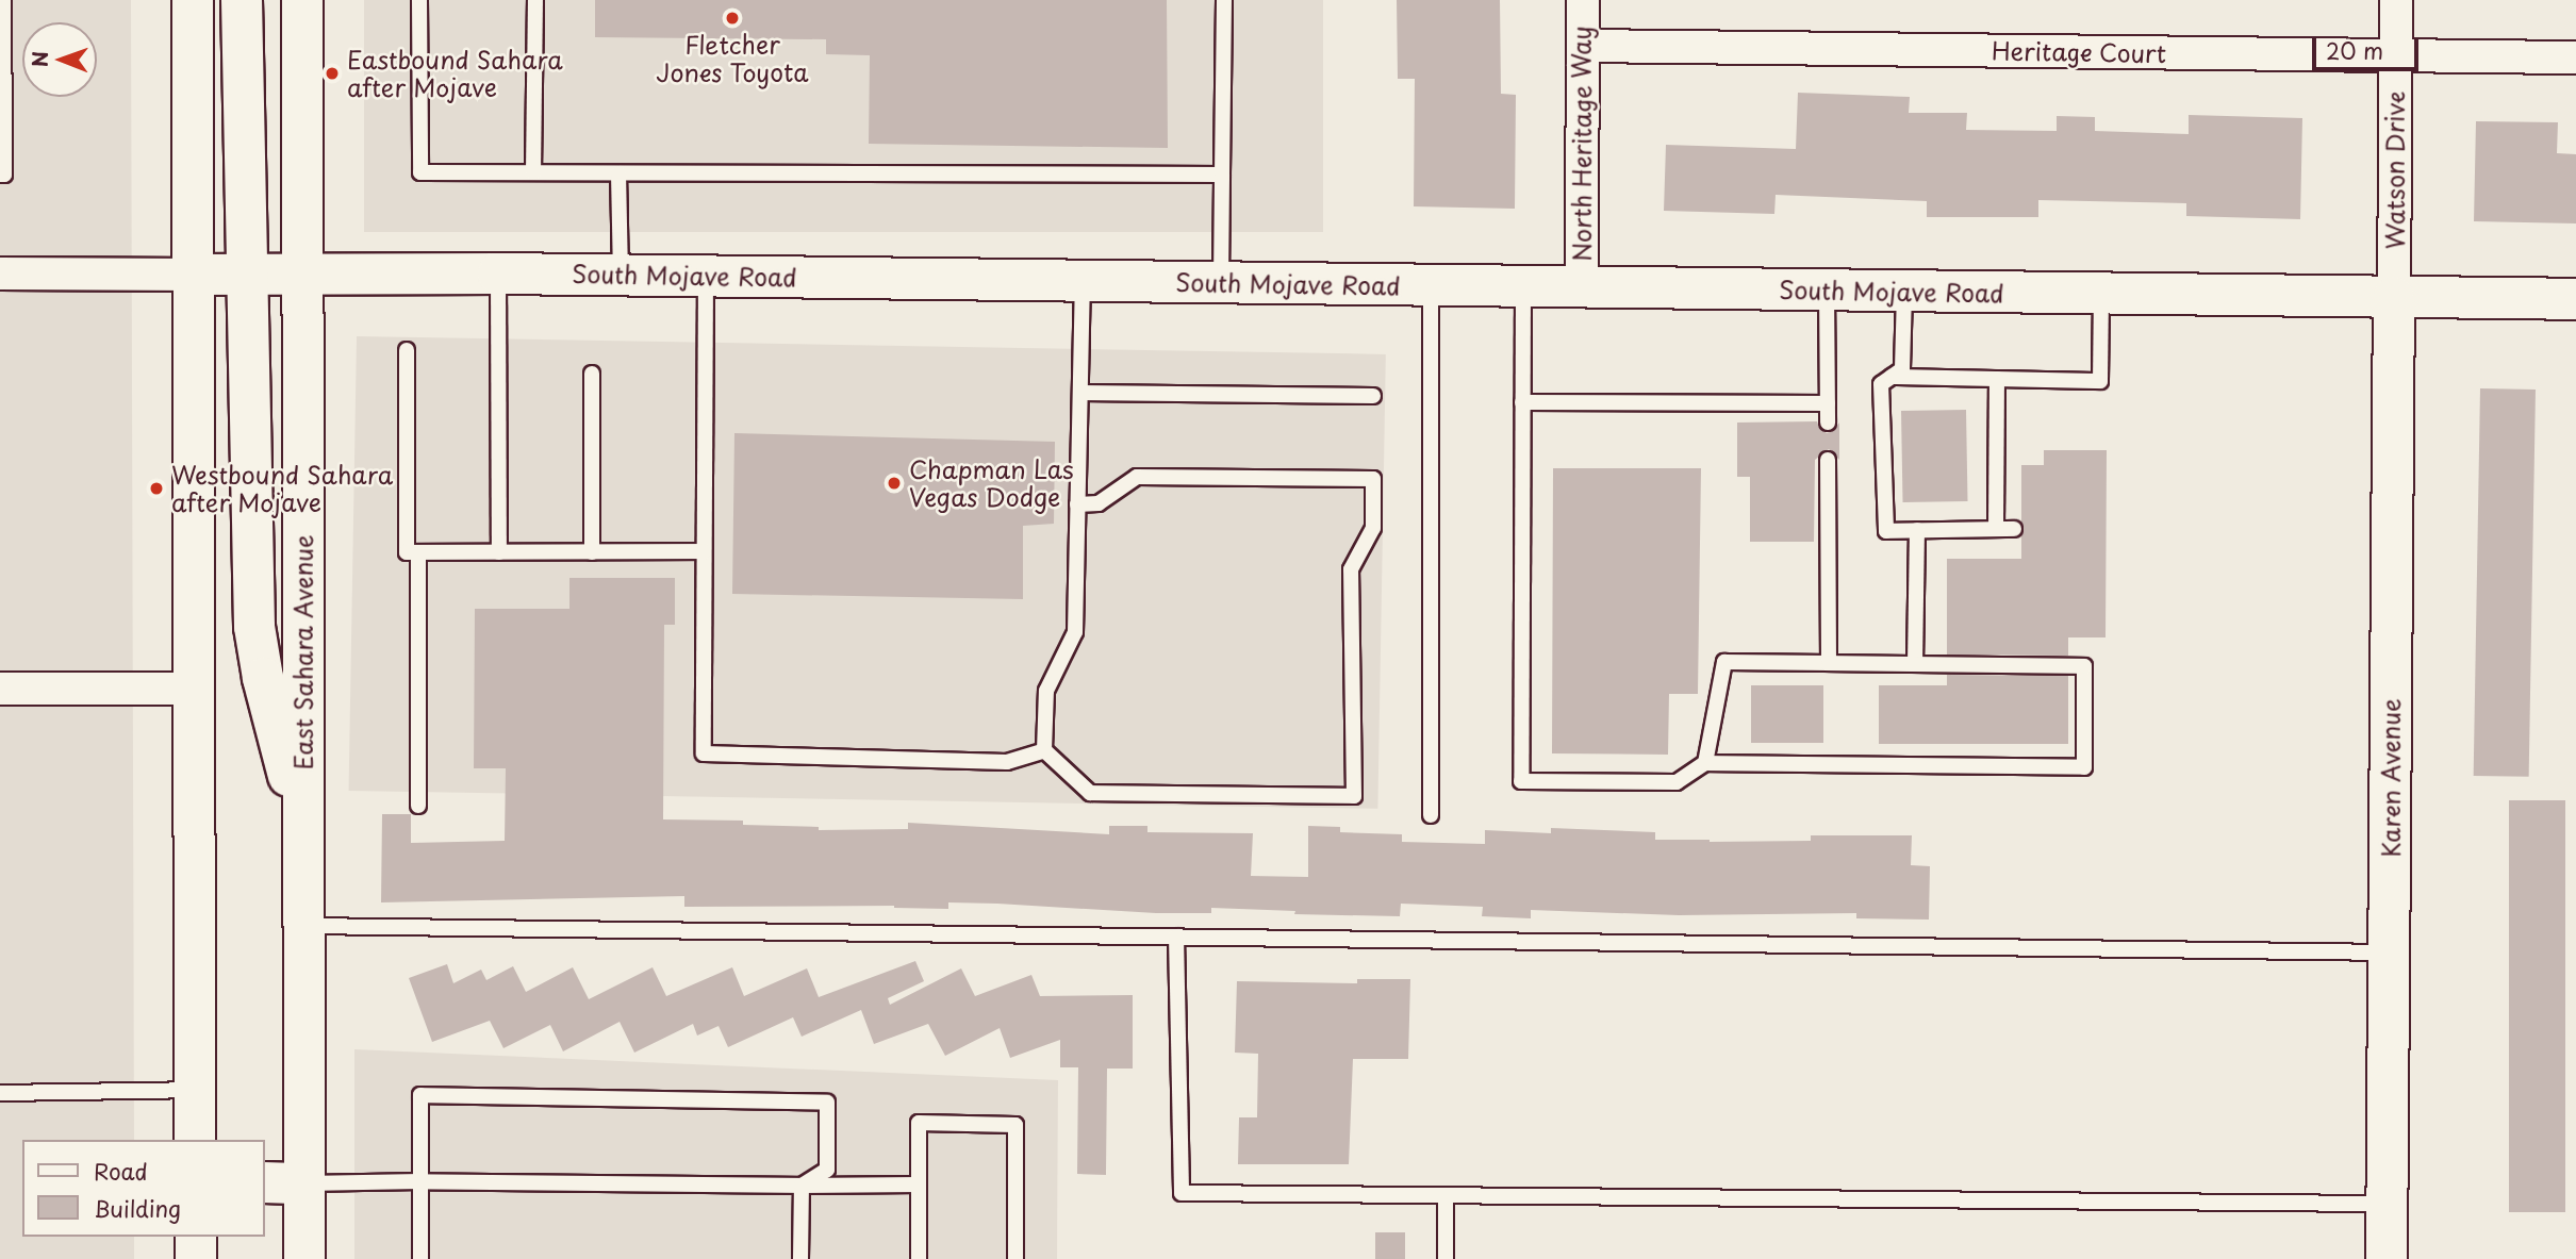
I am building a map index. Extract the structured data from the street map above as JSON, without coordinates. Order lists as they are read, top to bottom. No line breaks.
{"streets":{"street":["Heritage Court","North Heritage Way","Watson Drive","South Mojave Road","East Sahara Avenue","Karen Avenue"]},"crossings":[["Heritage Court","North Heritage Way"],["Heritage Court","Watson Drive"],["North Heritage Way","South Mojave Road"],["Watson Drive","South Mojave Road"],["Watson Drive","Karen Avenue"],["South Mojave Road","East Sahara Avenue"],["South Mojave Road","Karen Avenue"]],"places":["Fletcher Jones Toyota","Eastbound Sahara after Mojave","Chapman Las Vegas Dodge","Westbound Sahara after Mojave"],"legend":["Road","Building"],"scale_bar":"20 m","north":"left"}
